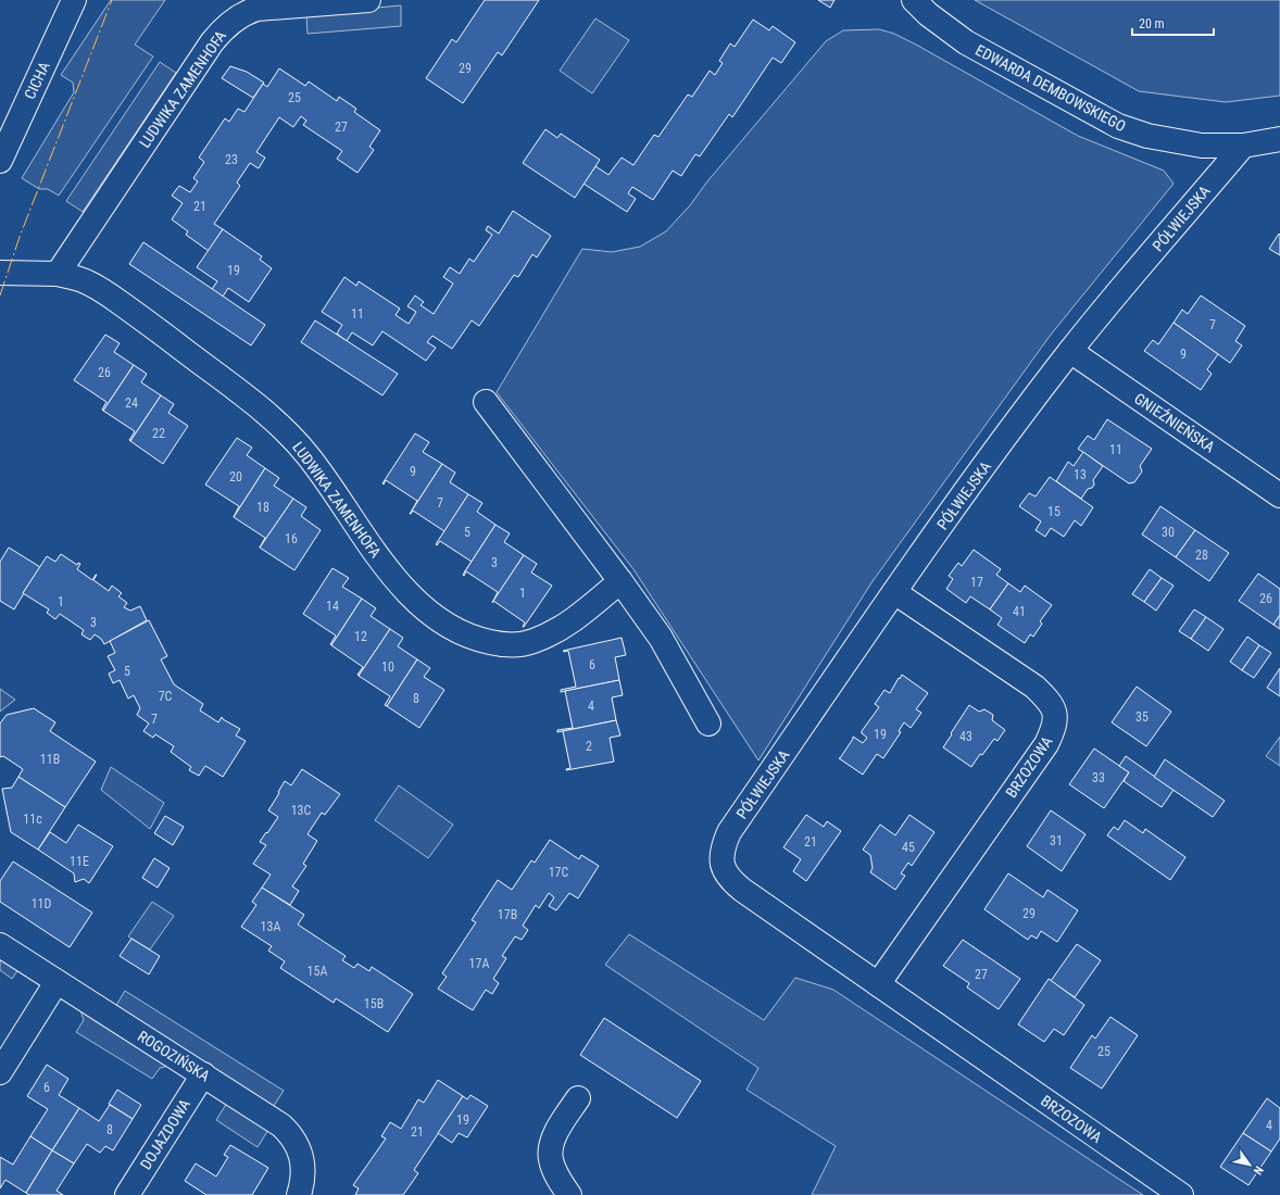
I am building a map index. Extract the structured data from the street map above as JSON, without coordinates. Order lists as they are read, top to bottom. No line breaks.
{"streets":{"street":["CICHA","EDWARDA DEMBOWSKIEGO","LUDWIKA ZAMENHOFA","PÓŁWIEJSKA","GNIEŹNIEŃSKA","BRZOZOWA","ROGOZIŃSKA","DOJAZDOWA"]},"crossings":[["EDWARDA DEMBOWSKIEGO","PÓŁWIEJSKA"],["PÓŁWIEJSKA","GNIEŹNIEŃSKA"],["PÓŁWIEJSKA","BRZOZOWA"],["ROGOZIŃSKA","DOJAZDOWA"]],"house_numbers":["29","25","27","23","21","19","11","7","9","26","24","22","11","9","13","20","7","18","15","5","30","16","28","3","17","1","26","1","14","41","3","12","6","10","5","7C","8","4","35","7","19","43","2","11B","33","13C","11c","31","21","45","11E","17C","11D","29","17B","13A","17A","15A","27","15B","25","6","19","4","8","21"],"scale_bar":"20 m","north":"bottom right"}
